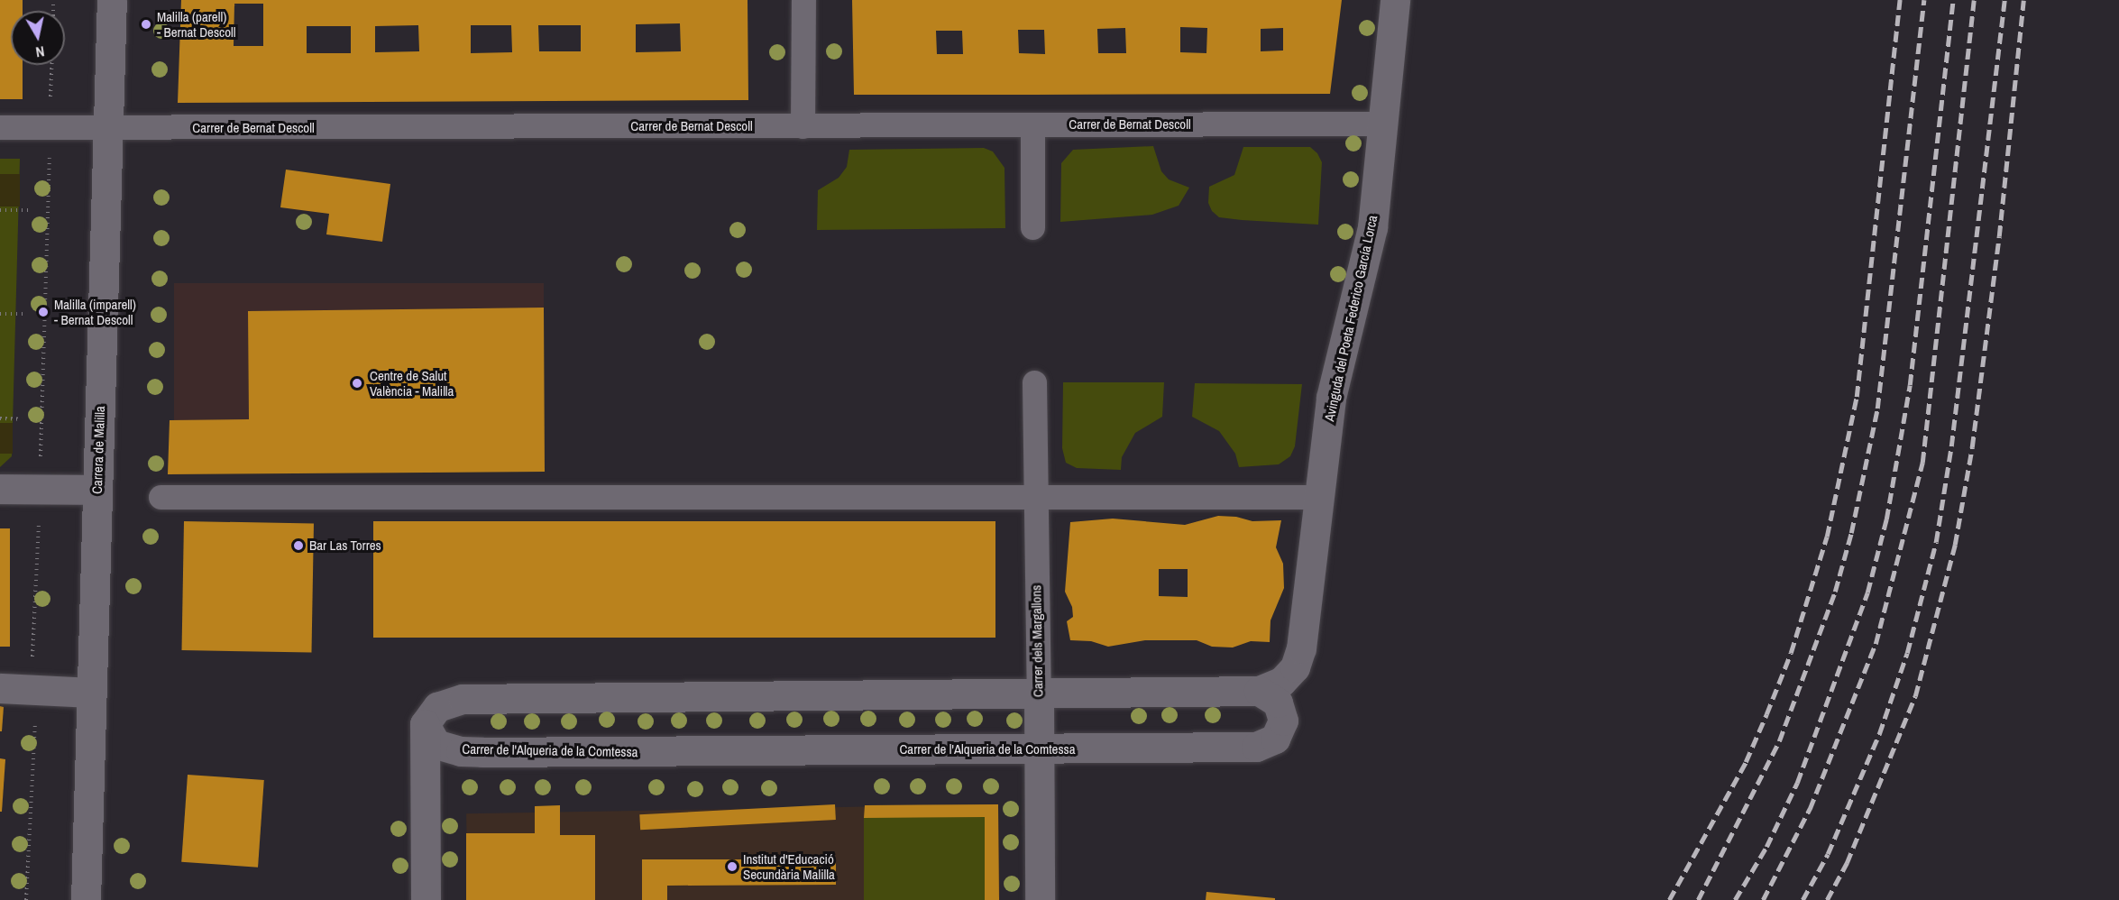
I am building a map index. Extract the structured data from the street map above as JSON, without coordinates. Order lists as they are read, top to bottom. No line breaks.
{"streets":{"street":["Carrer de Bernat Descoll","Avinguda del Poeta Federico García Lorca","Carrera de Malilla","Carrer dels Margallons","Carrer de l'Alqueria de la Comtessa"]},"crossings":[["Carrer de Bernat Descoll","Avinguda del Poeta Federico García Lorca"],["Carrer de Bernat Descoll","Carrera de Malilla"],["Avinguda del Poeta Federico García Lorca","Carrer de l'Alqueria de la Comtessa"],["Carrer dels Margallons","Carrer de l'Alqueria de la Comtessa"]],"places":["Malilla (parell) - Bernat Descoll","Malilla (imparell) - Bernat Descoll","Centre de Salut València - Malilla","Bar Las Torres","Institut d'Educació Secundària Malilla"],"north":"bottom"}
